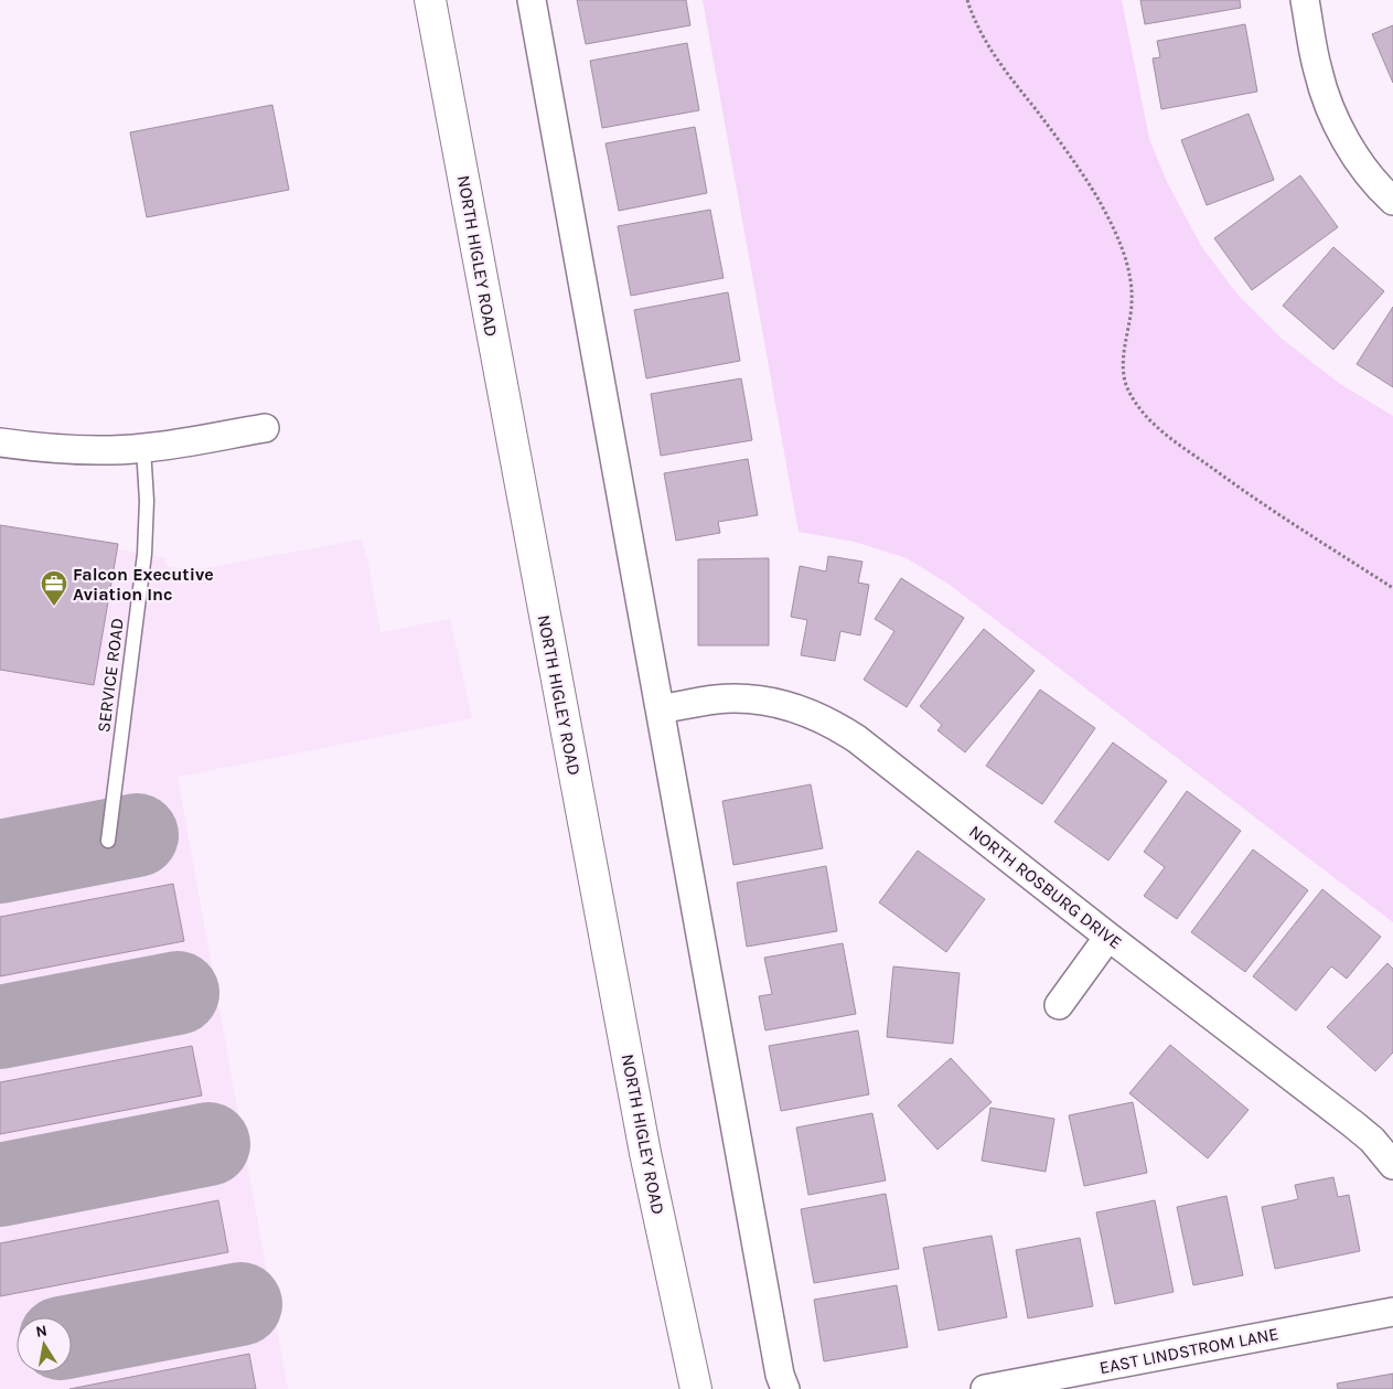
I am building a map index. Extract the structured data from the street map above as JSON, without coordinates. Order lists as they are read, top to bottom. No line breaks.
{"streets":{"main road":["NORTH HIGLEY ROAD"],"street":["NORTH ROSBURG DRIVE","EAST LINDSTROM LANE"],"lane":["SERVICE ROAD"]},"places":{"office":["Falcon Executive Aviation Inc"]},"north":"top"}
